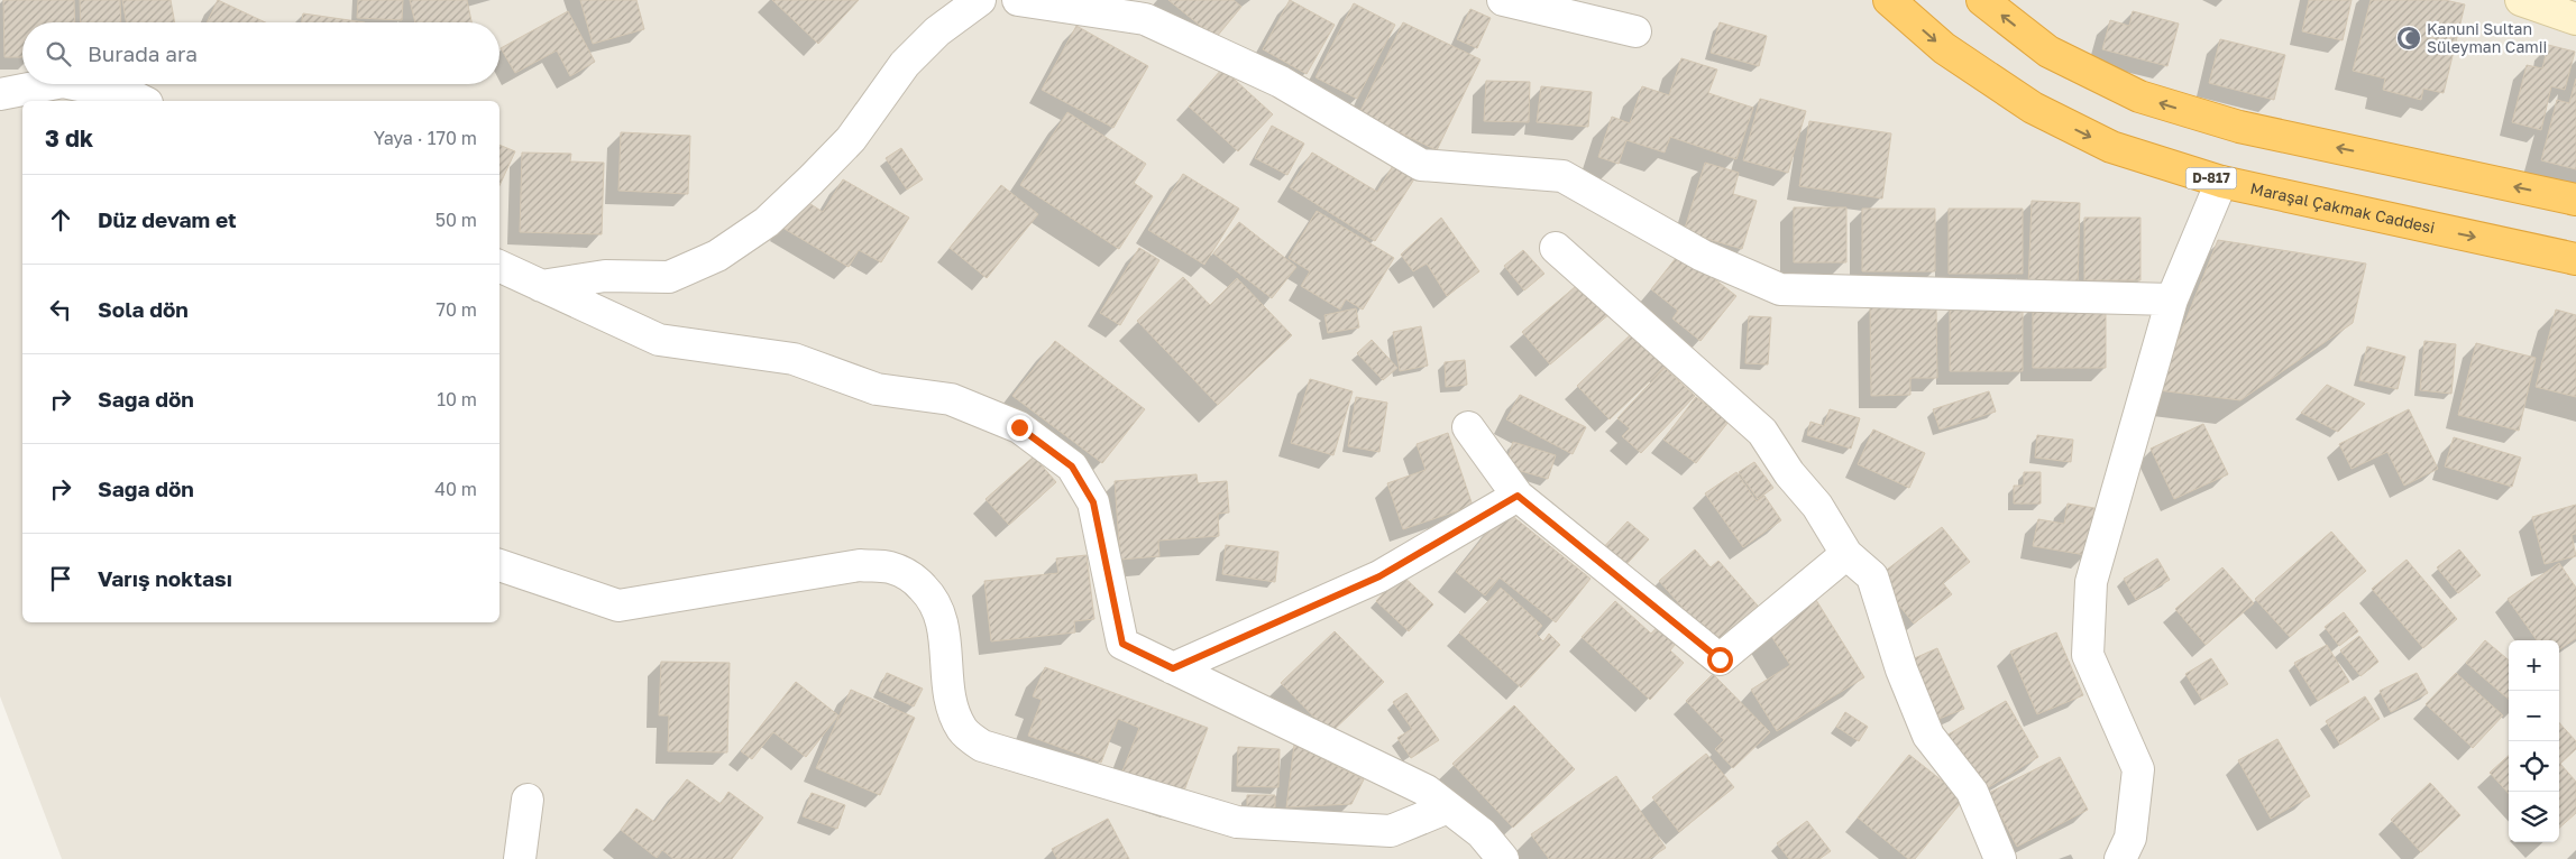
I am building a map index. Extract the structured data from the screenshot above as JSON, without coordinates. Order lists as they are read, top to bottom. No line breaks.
{"streets":{"highway":["D-817","Maraşal Çakmak Caddesi"]},"places":{"mosque":["Kanuni Sultan Süleyman Camii"]},"page":{"search":"Burada ara","heading":["3 dk","Yaya · 170 m"],"list":[["Düz devam et","50 m"],["Sola dön","70 m"],["Sağa dön","10 m"],["Sağa dön","40 m"],"Varış noktası"],"map_buttons":["+","−"]}}
